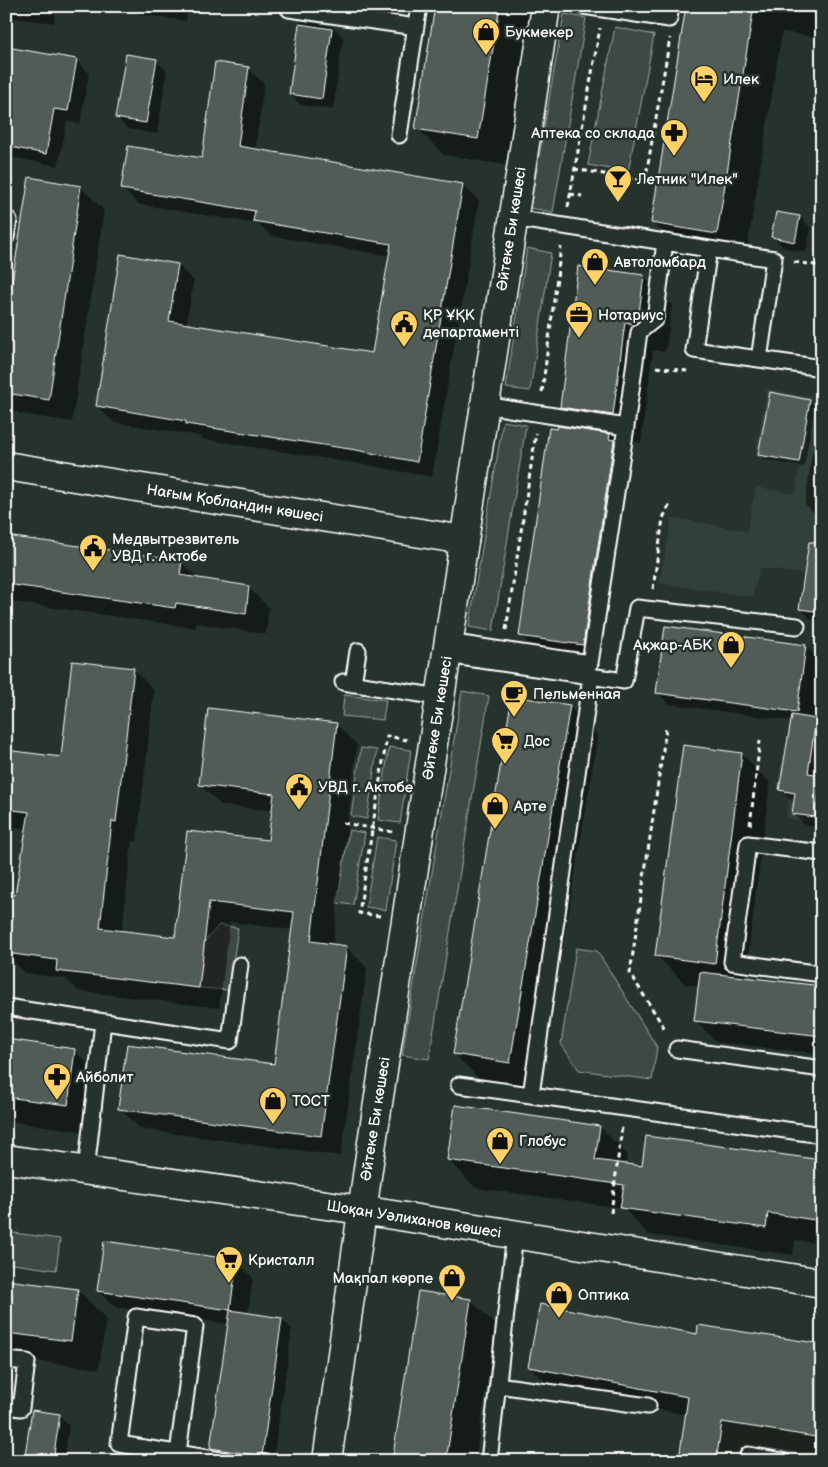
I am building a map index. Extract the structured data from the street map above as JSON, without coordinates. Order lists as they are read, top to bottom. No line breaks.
{"streets":{"street":["Әйтеке Би көшесі","Нағым Қобландин көшесі","Шоқан Уәлиханов көшесі"]},"crossings":[["Әйтеке Би көшесі","Нағым Қобландин көшесі"],["Әйтеке Би көшесі","Шоқан Уәлиханов көшесі"]],"places":{"shop":["Букмекер","Автоломбард","Ақжар-АБК","Арте","ТОСТ","Глобус","Мақпал көрпе","Оптика"],"hotel":["Илек"],"pharmacy":["Аптека со склада","Айболит"],"bar":["Летник \"Илек\""],"office":["Нотариус"],"public building":["ҚР ҰҚК департаменті","Медвытрезвитель УВД г. Актобе","УВД г. Актобе"],"cafe":["Пельменная"],"supermarket":["Дос","Кристалл"]}}
